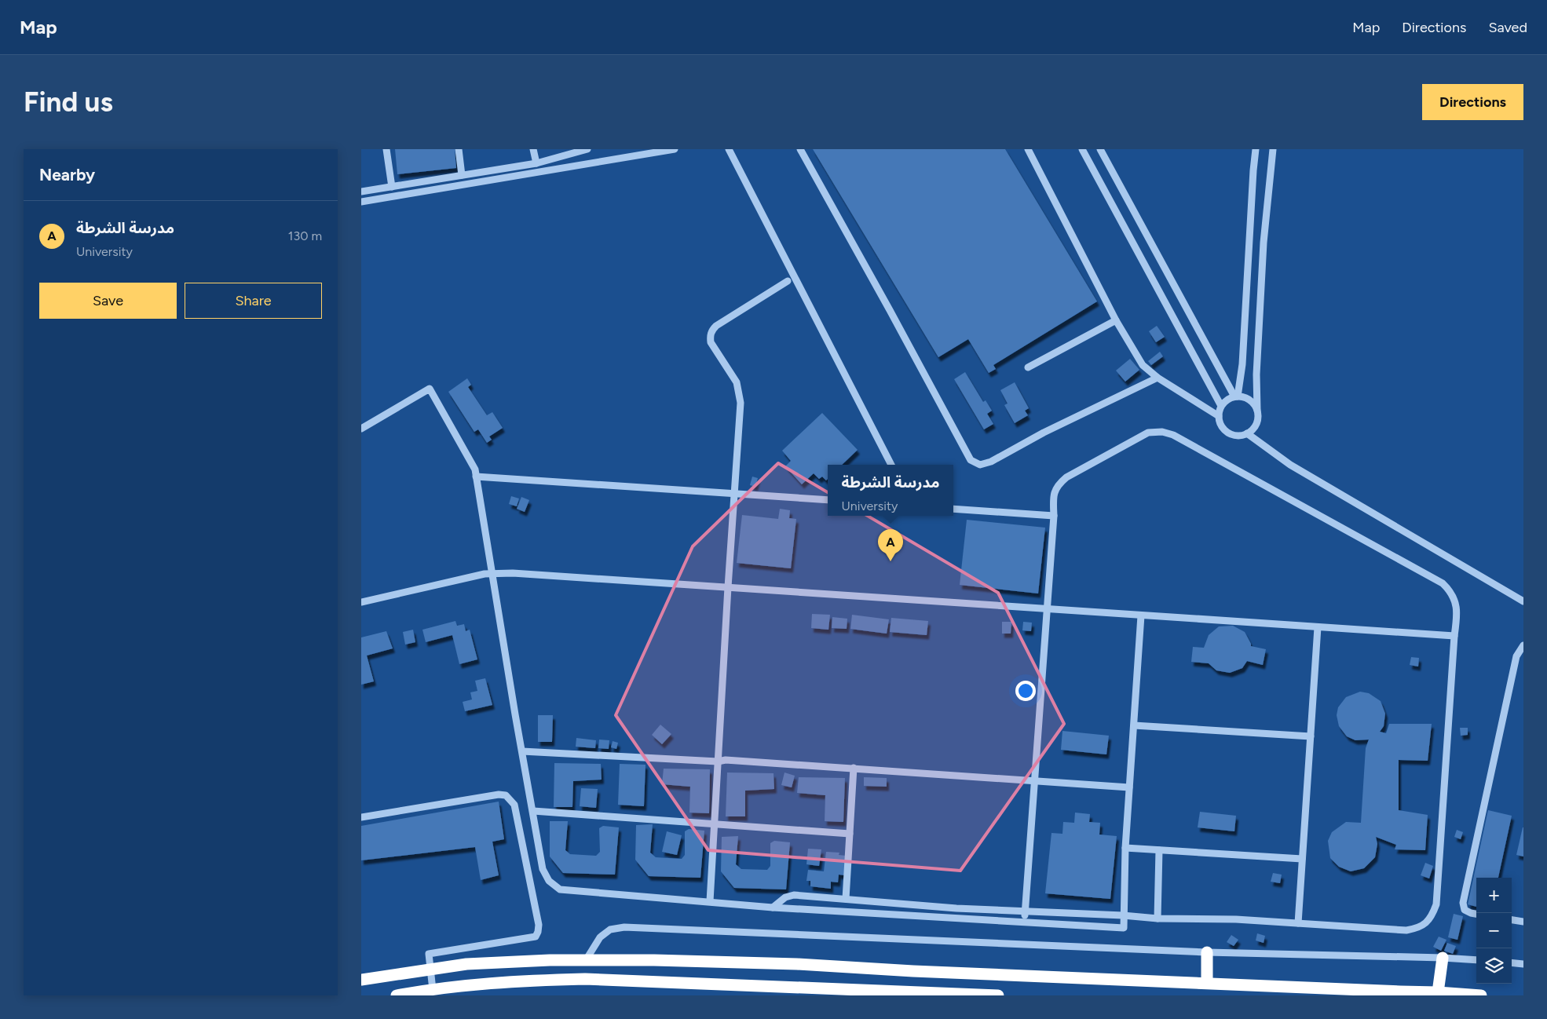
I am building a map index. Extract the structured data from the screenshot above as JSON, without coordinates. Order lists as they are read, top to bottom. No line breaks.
{"page":{"header":"Map","nav":["Map","Directions","Saved"],"buttons":["Directions",["Save","Share"]],"title":"Find us","heading":"Nearby","list":[{"mark":"A","name":"مدرسة الشرطة","note":"University","value":"130 m"}],"popup":["مدرسة الشرطة","University"],"pins":"A","map_buttons":["+","−"]}}
